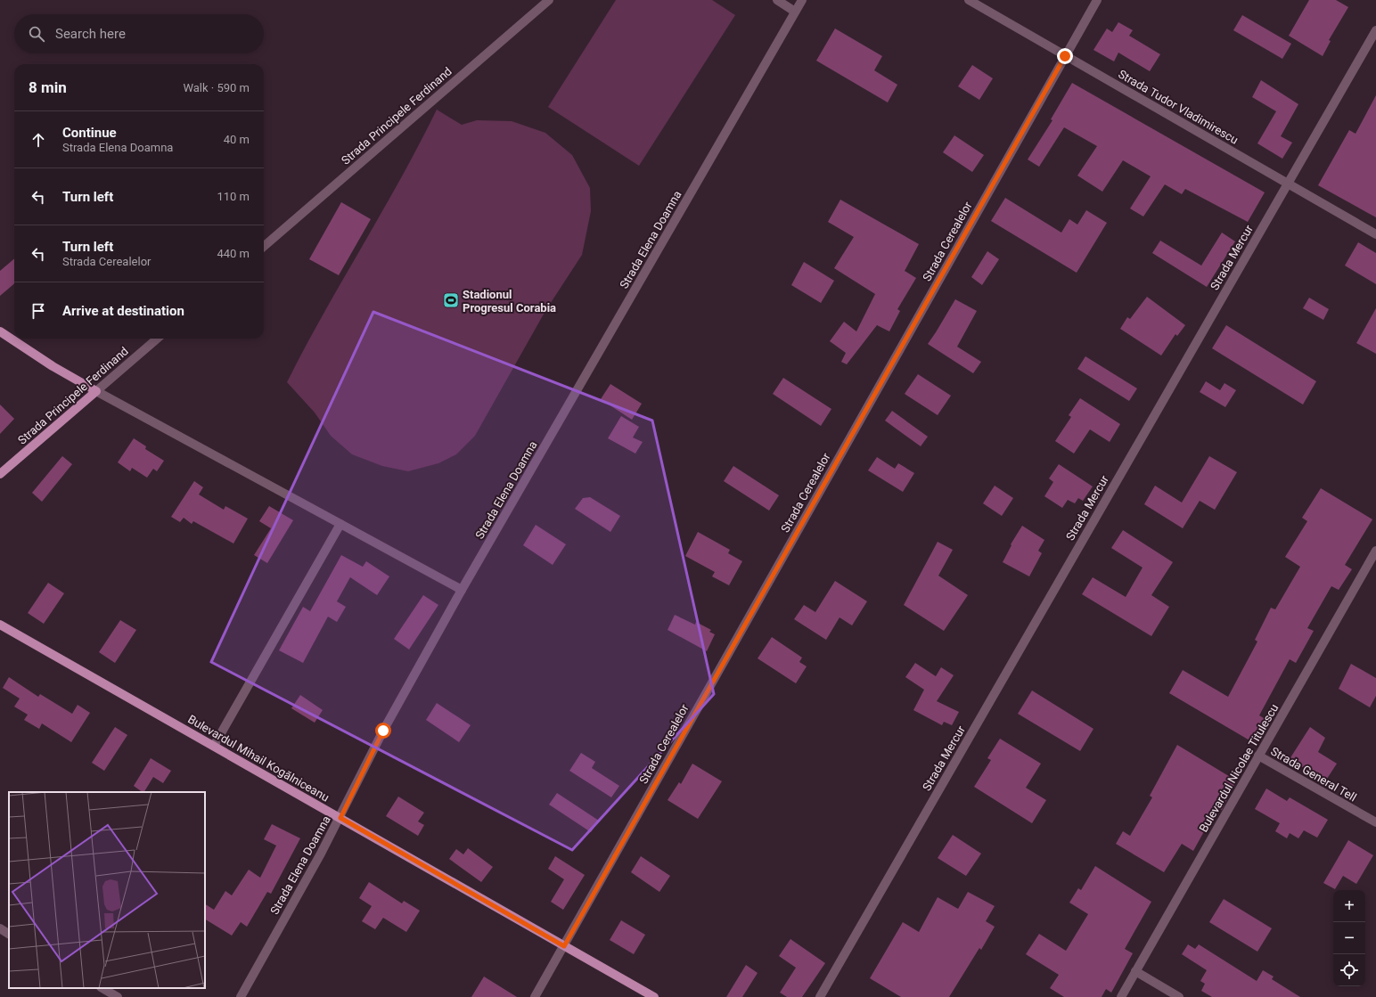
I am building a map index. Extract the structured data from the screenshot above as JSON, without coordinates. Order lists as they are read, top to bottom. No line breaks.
{"streets":{"main road":["Strada Principele Ferdinand","Bulevardul Mihail Kogălniceanu"],"street":["Strada Tudor Vladimirescu","Strada Elena Doamna","Strada Cerealelor","Strada Mercur","Bulevardul Nicolae Titulescu","Strada General Tell"]},"crossings":[["Strada Tudor Vladimirescu","Strada Cerealelor"],["Strada Tudor Vladimirescu","Strada Mercur"],["Strada Elena Doamna","Bulevardul Mihail Kogălniceanu"],["Strada Cerealelor","Bulevardul Mihail Kogălniceanu"],["Bulevardul Nicolae Titulescu","Strada General Tell"]],"places":{"sports":["Stadionul Progresul Corabia"]},"page":{"search":"Search here","heading":["8 min","Walk · 590 m"],"list":[["Continue","Strada Elena Doamna","40 m"],["Turn left","110 m"],["Turn left","Strada Cerealelor","440 m"],"Arrive at destination"],"map_buttons":["+","−"]}}
